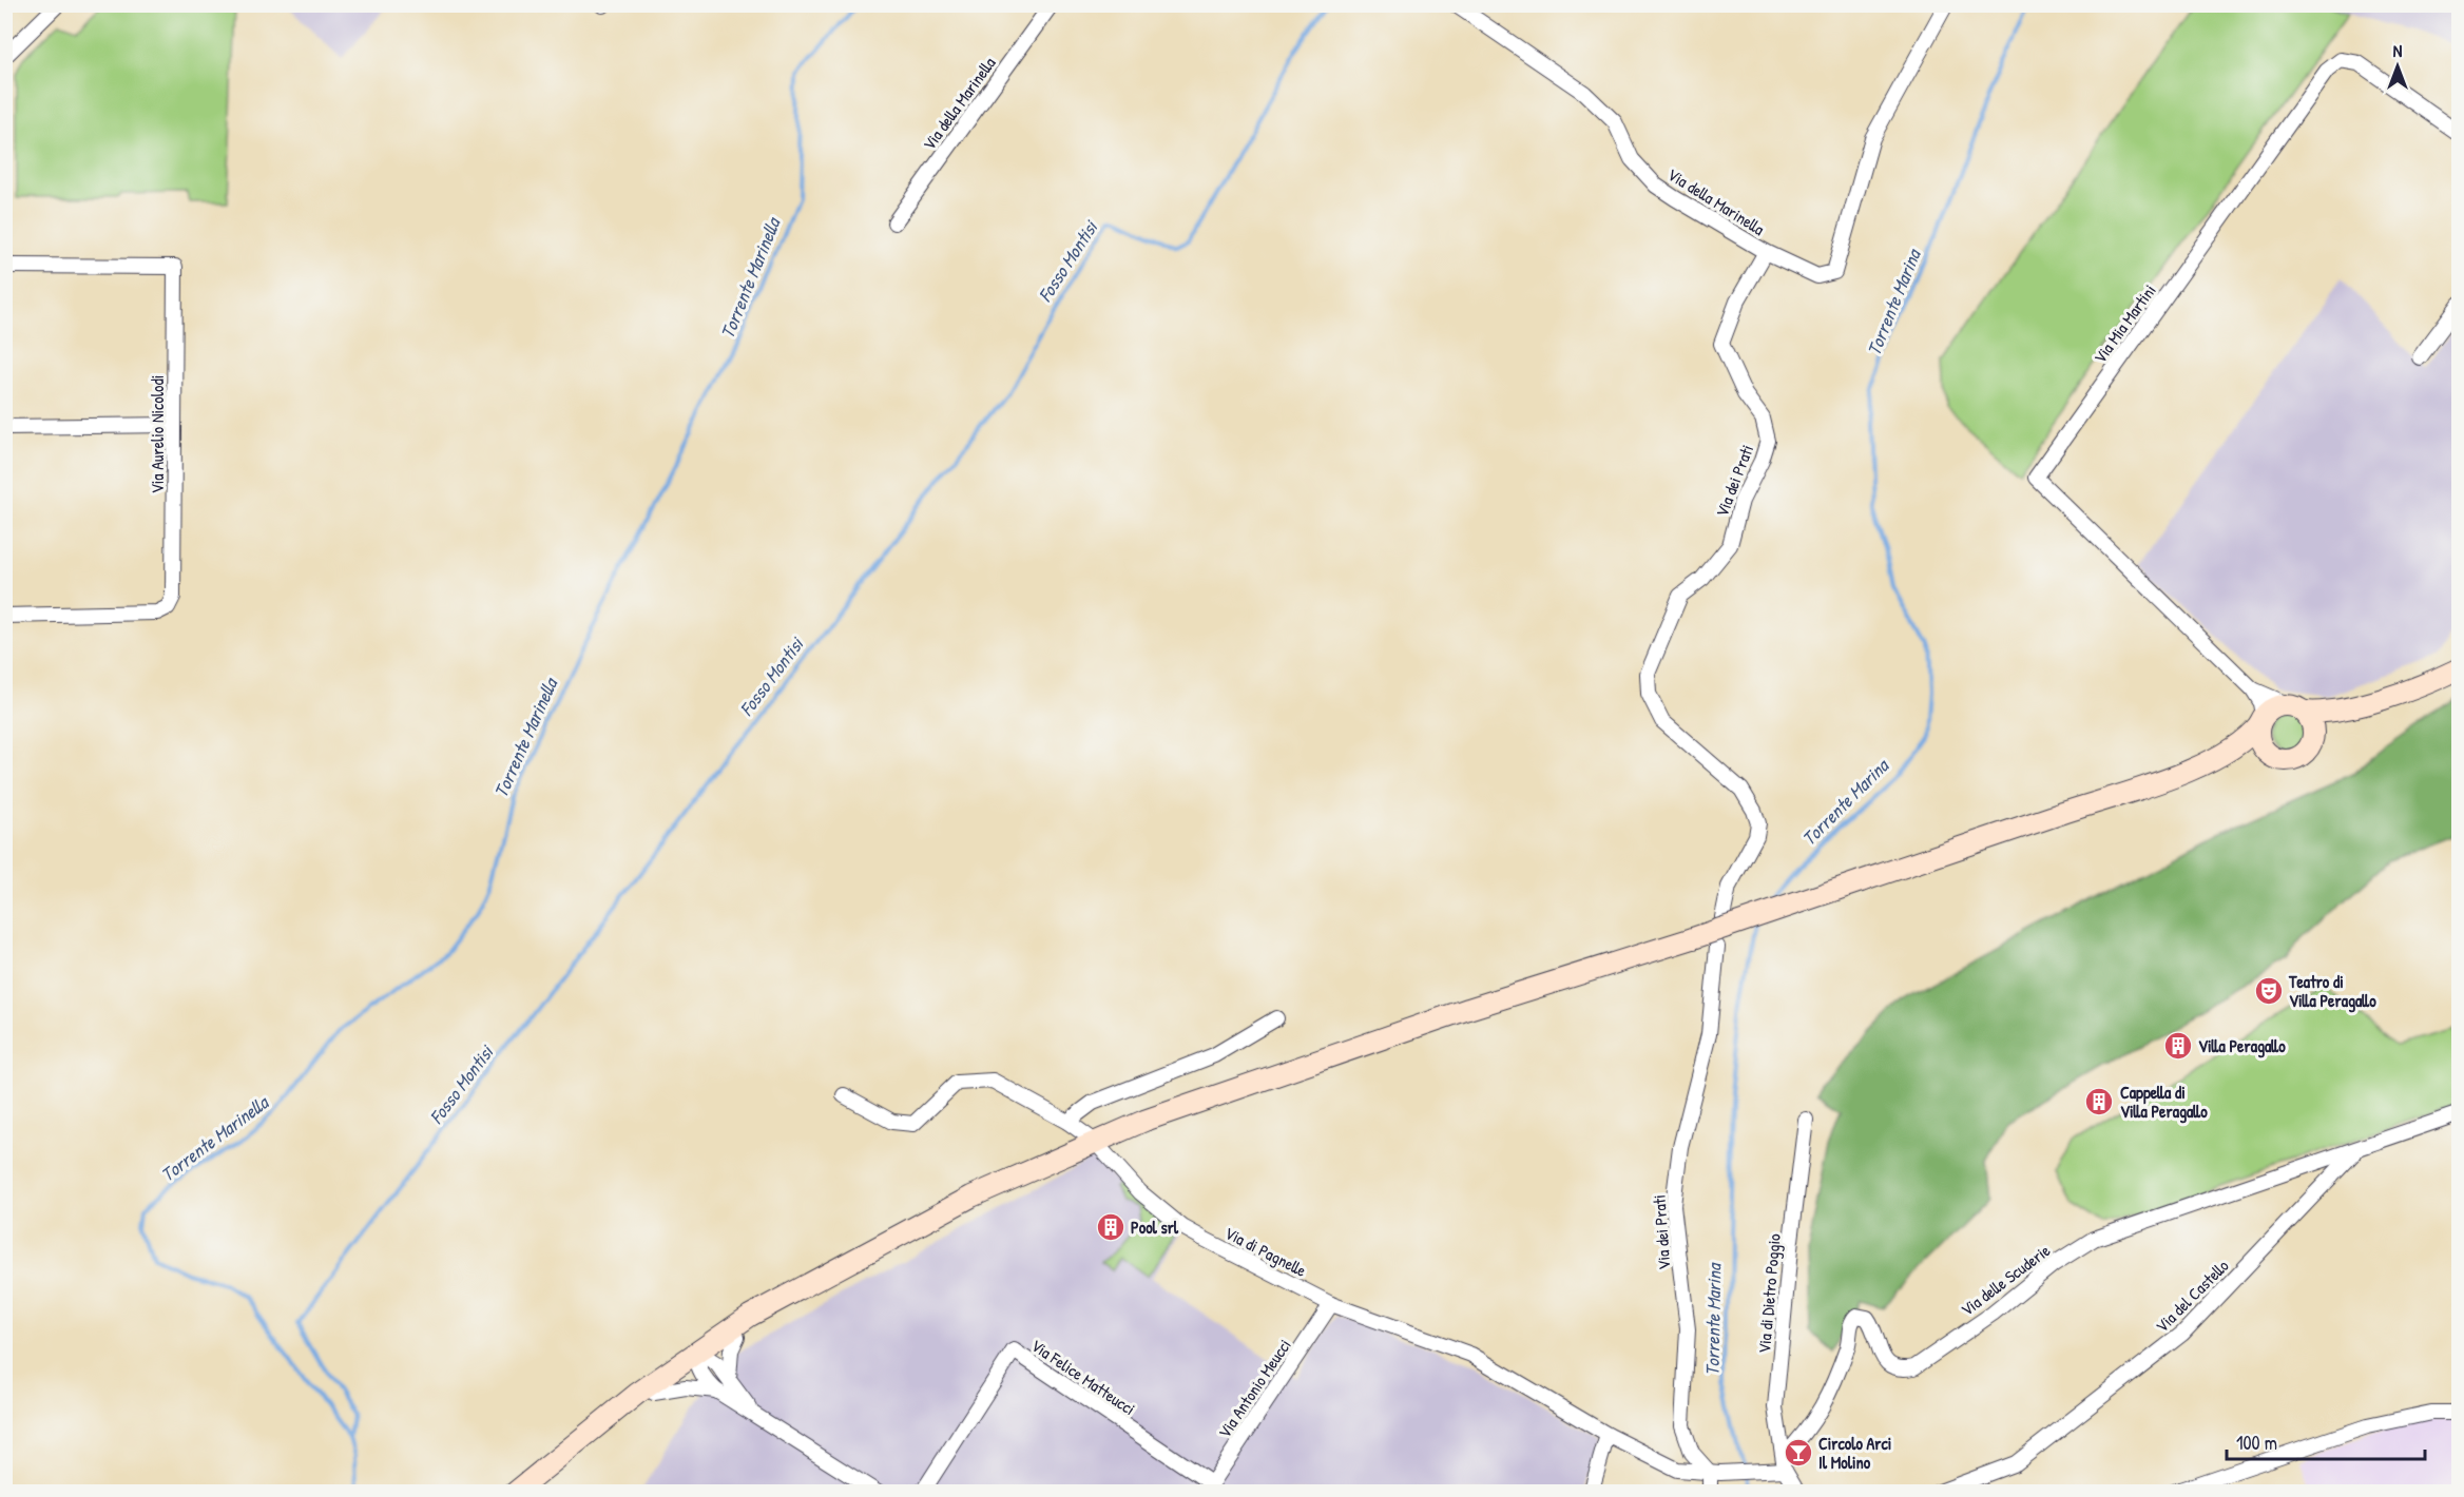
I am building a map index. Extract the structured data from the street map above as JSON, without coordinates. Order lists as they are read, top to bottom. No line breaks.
{"streets":{"street":["Via della Marinella","Via Mia Martini","Via Aurelio Nicolodi","Via dei Prati","Via di Pagnelle","Via delle Scuderie","Via di Dietro Poggio","Via del Castello","Via Felice Matteucci","Via Antonio Meucci"]},"crossings":[["Via della Marinella","Via dei Prati"],["Via dei Prati","Via di Pagnelle"],["Via di Pagnelle","Via delle Scuderie"],["Via di Pagnelle","Via di Dietro Poggio"],["Via di Pagnelle","Via Antonio Meucci"],["Via delle Scuderie","Via di Dietro Poggio"],["Via delle Scuderie","Via del Castello"],["Via Felice Matteucci","Via Antonio Meucci"]],"water":["Fosso Montisi","Torrente Marinella","Torrente Marina"],"places":{"theatre":["Teatro di Villa Peragallo"],"building":["Villa Peragallo","Cappella di Villa Peragallo","Pool srl"],"bar":["Circolo Arci Il Molino"]},"scale_bar":"100 m","north":"top"}
